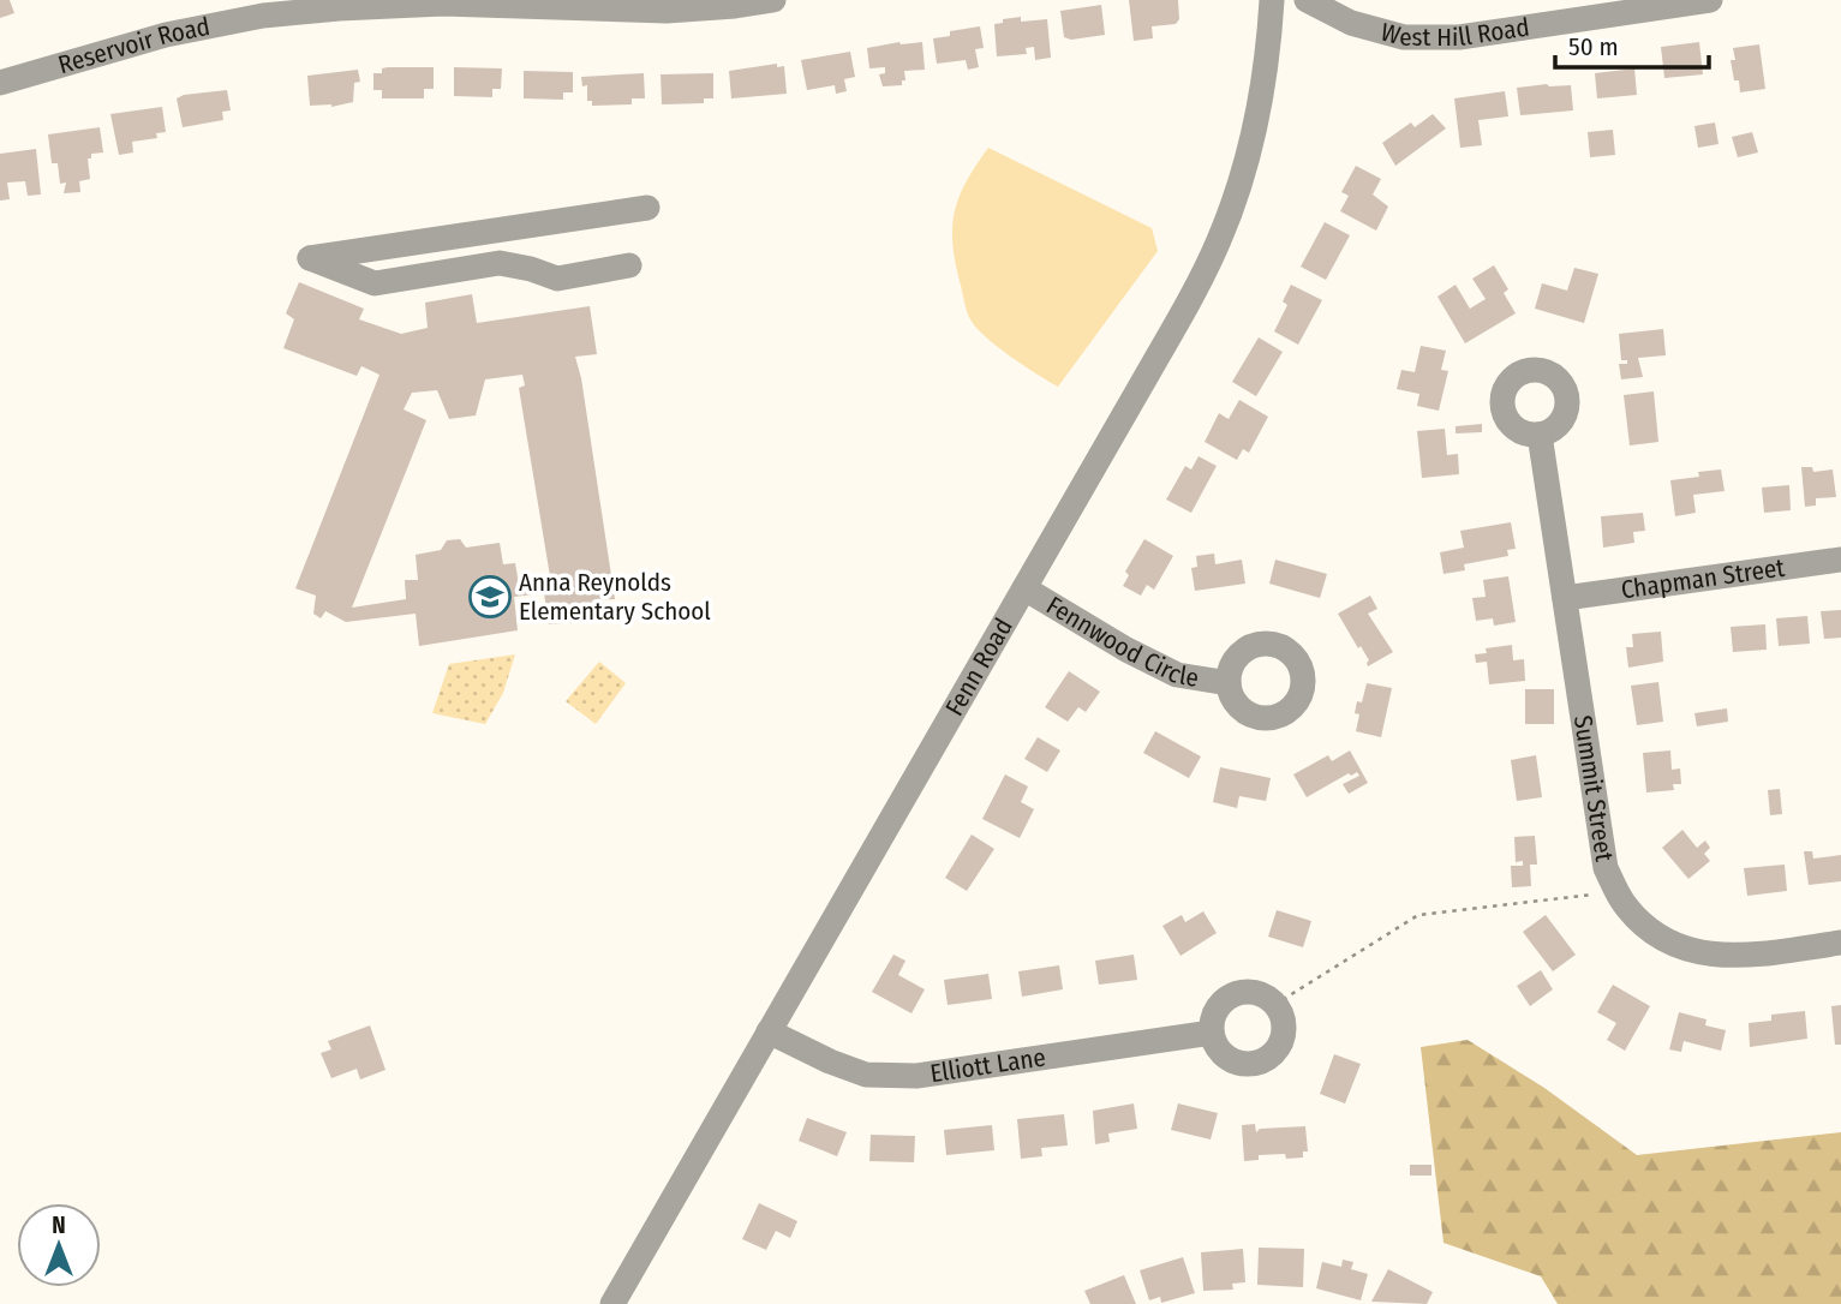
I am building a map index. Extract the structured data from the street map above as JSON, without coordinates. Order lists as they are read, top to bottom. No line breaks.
{"streets":{"street":["West Hill Road","Reservoir Road","Chapman Street","Fennwood Circle","Fenn Road","Summit Street","Elliott Lane"]},"crossings":[["Chapman Street","Summit Street"],["Fennwood Circle","Fenn Road"],["Fenn Road","Elliott Lane"]],"places":{"school or university":["Anna Reynolds Elementary School"]},"scale_bar":"50 m","north":"top"}
